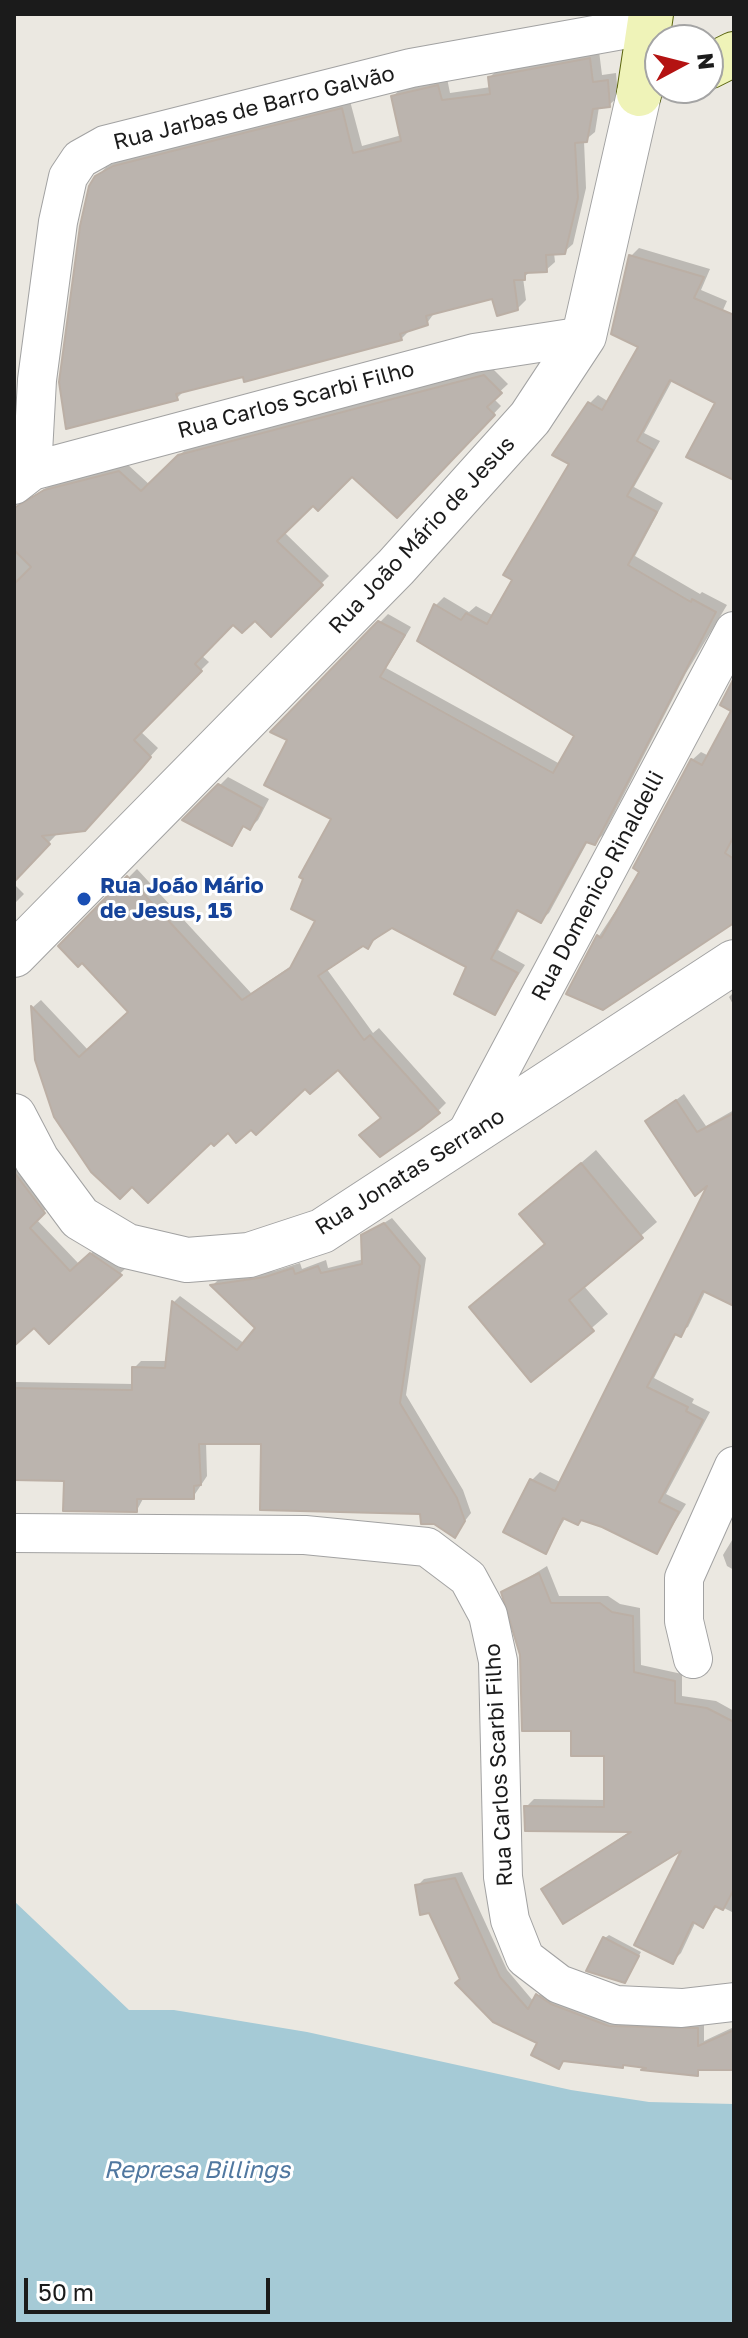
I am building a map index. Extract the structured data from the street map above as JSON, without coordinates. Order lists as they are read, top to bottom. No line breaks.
{"streets":{"street":["Rua Jarbas de Barro Galvão","Rua Carlos Scarbi Filho","Rua João Mário de Jesus","Rua Domenico Rinaldelli","Rua Jonatas Serrano"]},"crossings":[["Rua Jarbas de Barro Galvão","Rua Carlos Scarbi Filho"],["Rua Carlos Scarbi Filho","Rua João Mário de Jesus"],["Rua Domenico Rinaldelli","Rua Jonatas Serrano"]],"water":["Represa Billings"],"places":["Rua João Mário de Jesus, 15"],"scale_bar":"50 m","north":"right"}
